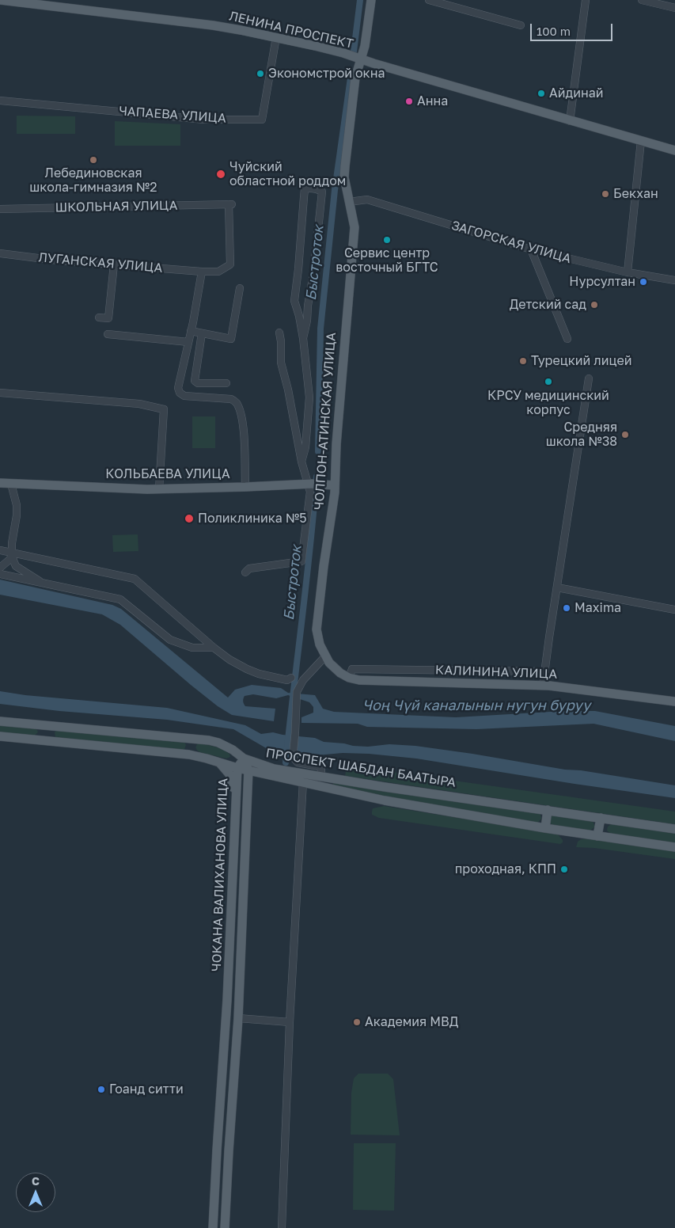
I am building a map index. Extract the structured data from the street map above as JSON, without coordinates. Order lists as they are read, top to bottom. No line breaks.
{"streets":{"main road":["ЛЕНИНА ПРОСПЕКТ","ЧОЛПОН-АТИНСКАЯ УЛИЦА","КОЛЬБАЕВА УЛИЦА","КАЛИНИНА УЛИЦА","ПРОСПЕКТ ШАБДАН БААТЫРА","ЧОКАНА ВАЛИХАНОВА УЛИЦА"],"street":["ЧАПАЕВА УЛИЦА","ШКОЛЬНАЯ УЛИЦА","ЗАГОРСКАЯ УЛИЦА","ЛУГАНСКАЯ УЛИЦА"]},"crossings":[["ЛЕНИНА ПРОСПЕКТ","ЧАПАЕВА УЛИЦА"],["ЛЕНИНА ПРОСПЕКТ","ЧОЛПОН-АТИНСКАЯ УЛИЦА"],["ШКОЛЬНАЯ УЛИЦА","ЛУГАНСКАЯ УЛИЦА"],["ЗАГОРСКАЯ УЛИЦА","ЧОЛПОН-АТИНСКАЯ УЛИЦА"],["ЧОЛПОН-АТИНСКАЯ УЛИЦА","КОЛЬБАЕВА УЛИЦА"],["ЧОЛПОН-АТИНСКАЯ УЛИЦА","КАЛИНИНА УЛИЦА"],["ПРОСПЕКТ ШАБДАН БААТЫРА","ЧОКАНА ВАЛИХАНОВА УЛИЦА"]],"water":["Быстроток","Чоң Чүй каналынын нугун буруу"],"places":["Экономстрой окна","Айдинай","Анна","Лебединовская школа-гимназия №2","Чуйский областной роддом","Бекхан","Сервис центр восточный БГТС","Нурсултан","Детский сад","Турецкий лицей","КРСУ медицинский корпус","Средняя школа №38","Поликлиника №5","Maxima","проходная, КПП","Академия МВД","Гоанд ситти"],"scale_bar":"100 m","north":"top"}
